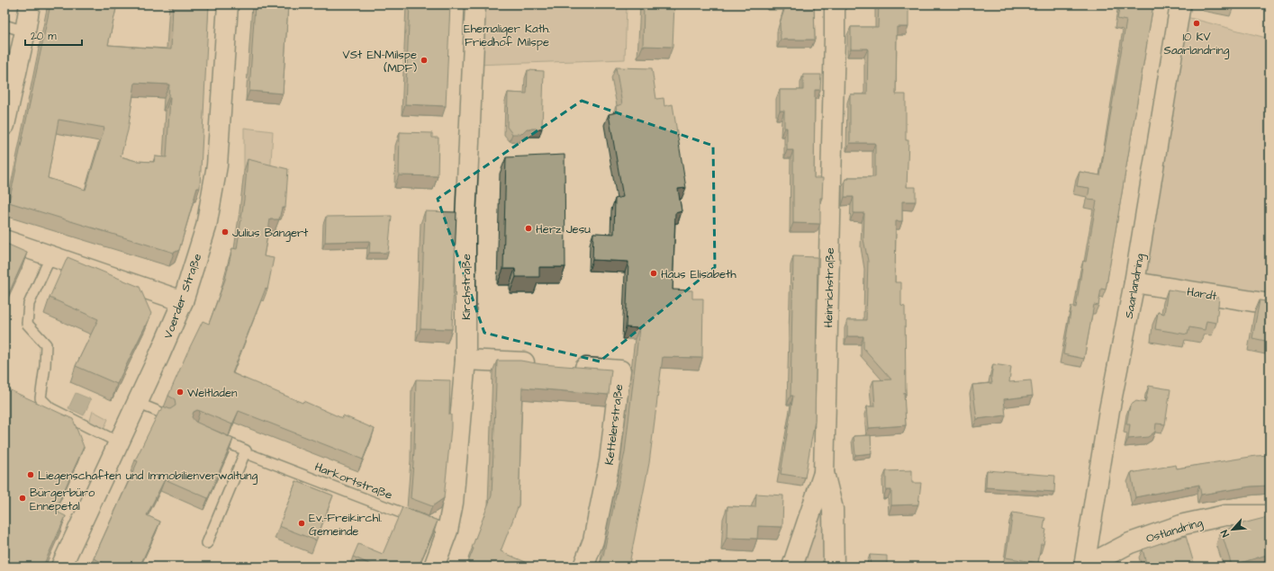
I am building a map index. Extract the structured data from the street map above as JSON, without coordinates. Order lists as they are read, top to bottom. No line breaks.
{"streets":{"street":["Saarlandring","Kirchstraße","Heinrichstraße","Hardt","Voerder Straße","Kettelerstraße","Ostlandring"],"lane":["Harkortstraße"]},"crossings":[["Saarlandring","Hardt"],["Saarlandring","Ostlandring"],["Kirchstraße","Harkortstraße"]],"parks":["Ehemaliger Kath. Friedhof Milspe"],"places":["10 KV Saarlandring","VSt EN-Milspe (MDF)","Herz Jesu","Julius Bangert","Haus Elisabeth","Weltladen","Liegenschaften und Immobilienverwaltung","Bürgerbüro Ennepetal","Ev.-Freikirchl. Gemeinde"],"scale_bar":"20 m","north":"bottom left"}
